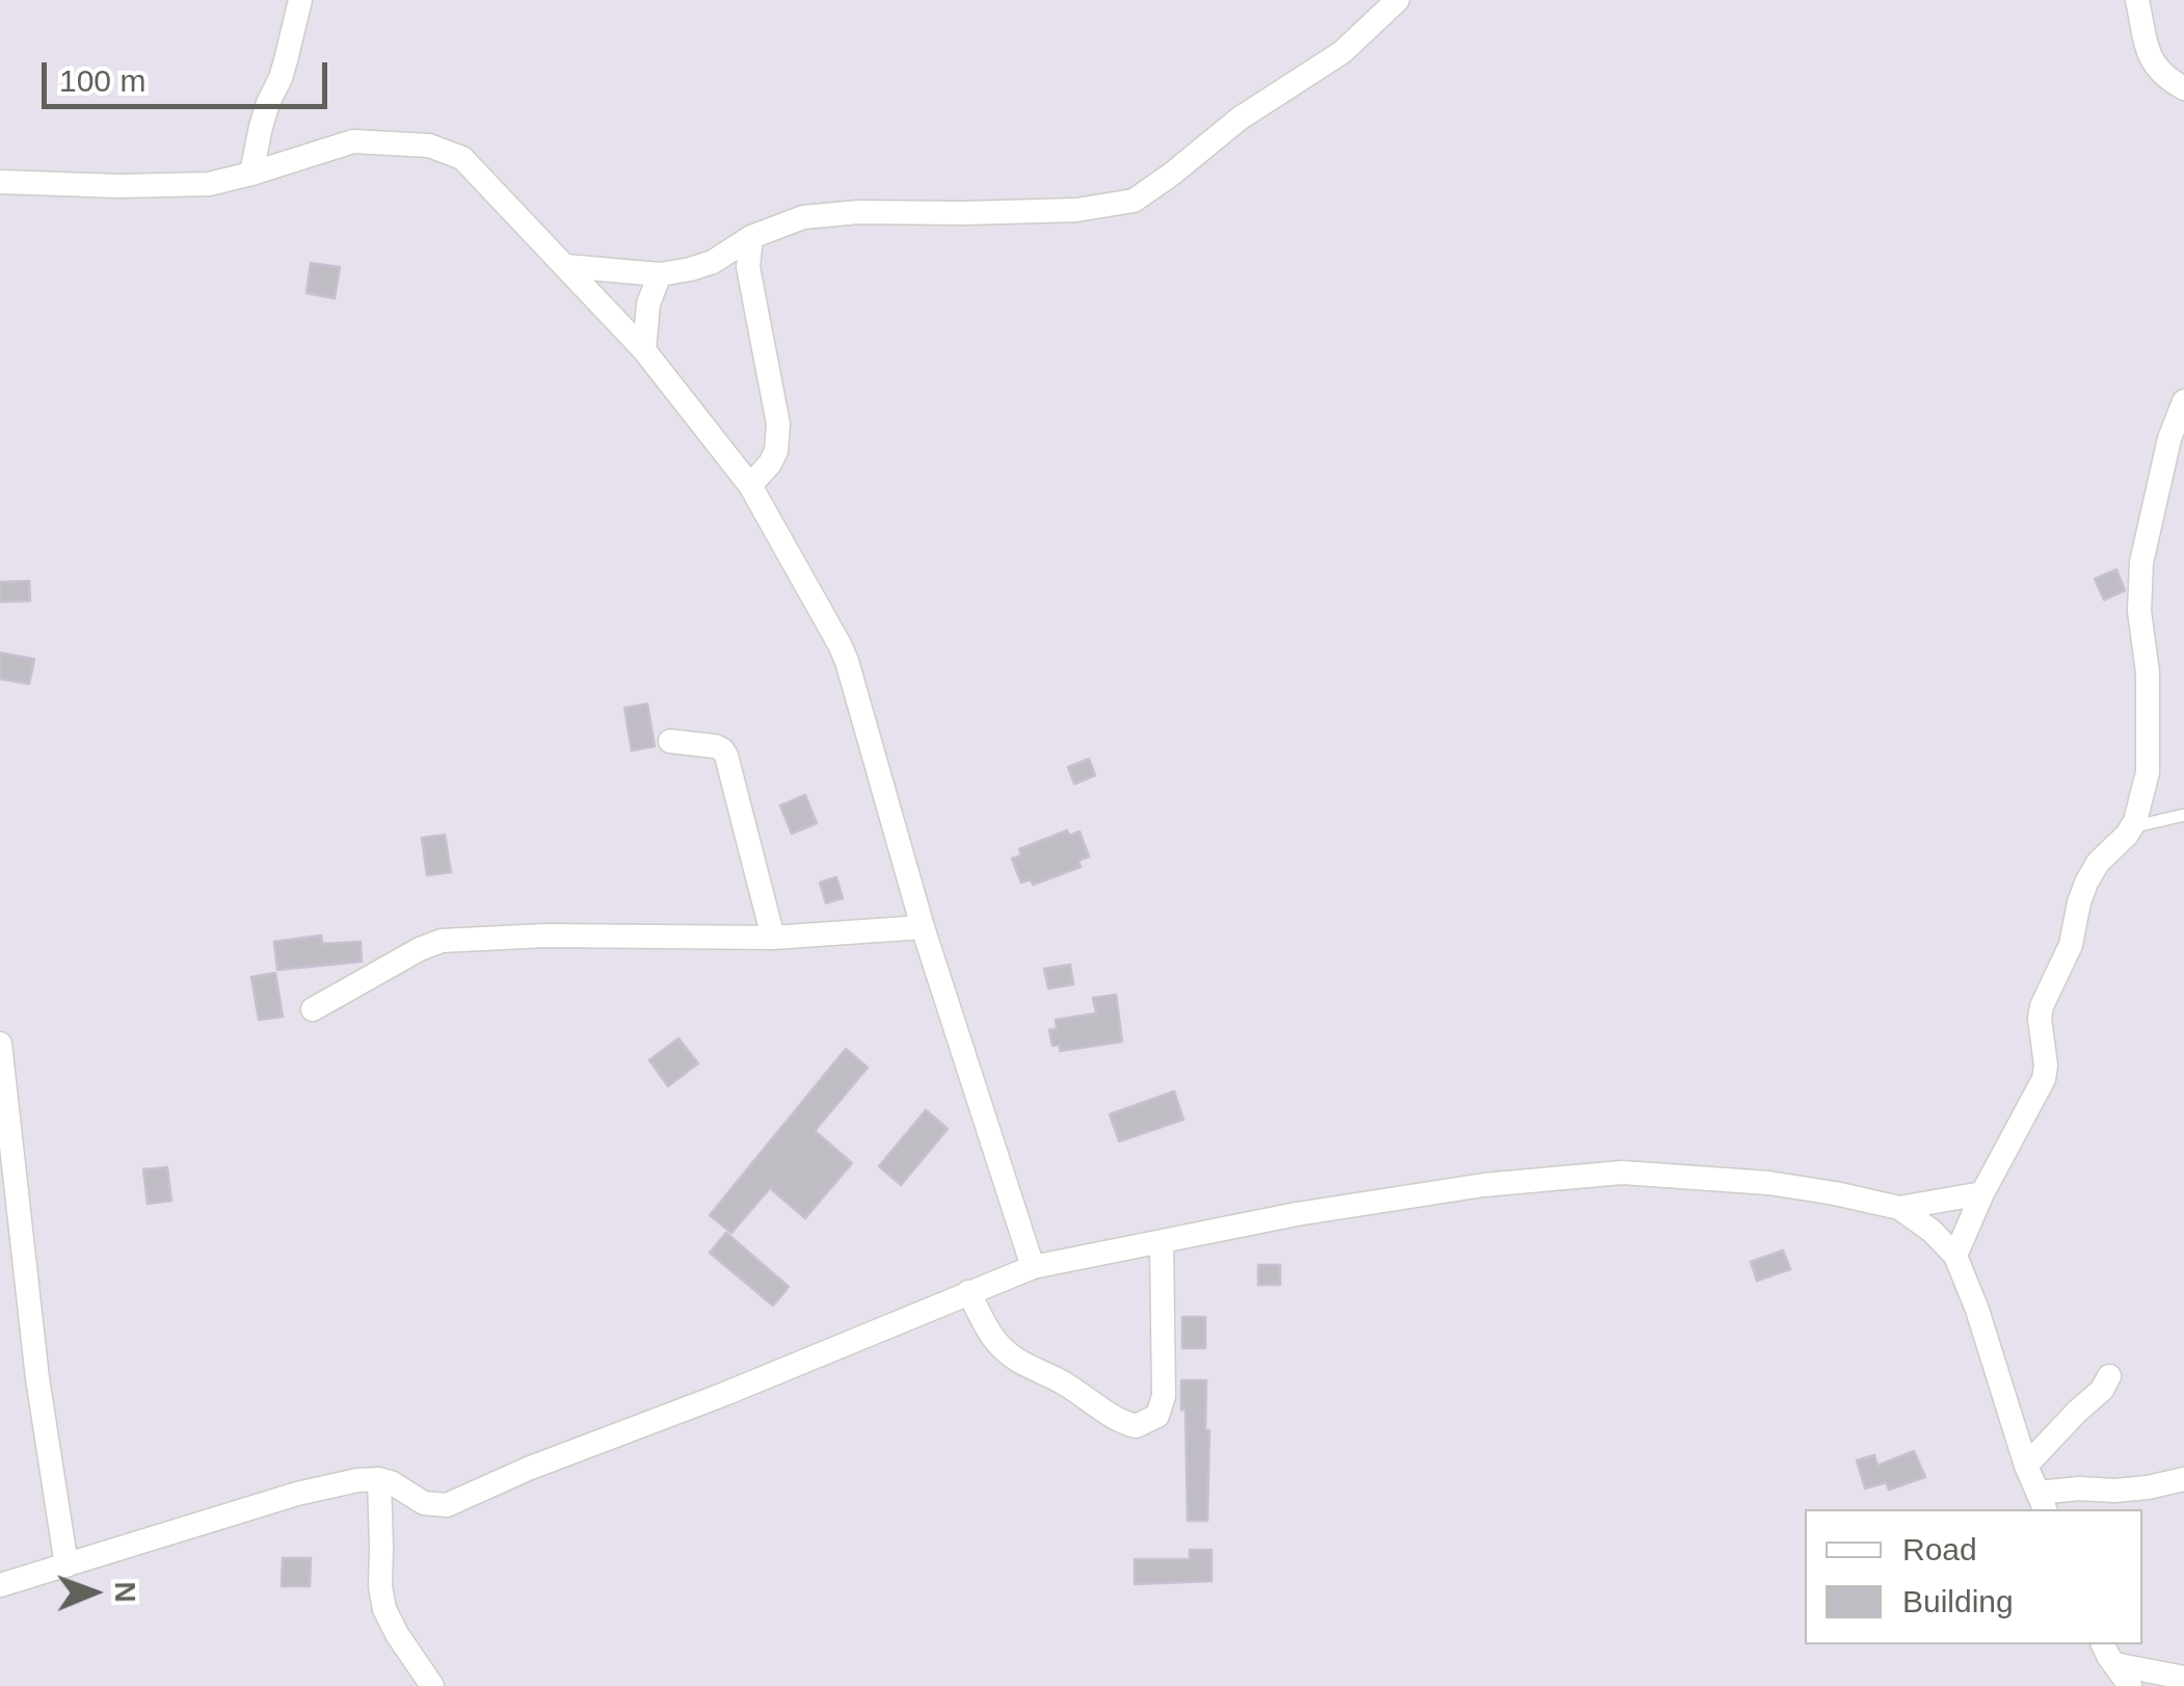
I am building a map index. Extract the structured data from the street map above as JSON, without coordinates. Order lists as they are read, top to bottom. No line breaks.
{"legend":["Road","Building"],"scale_bar":"100 m","north":"right"}
